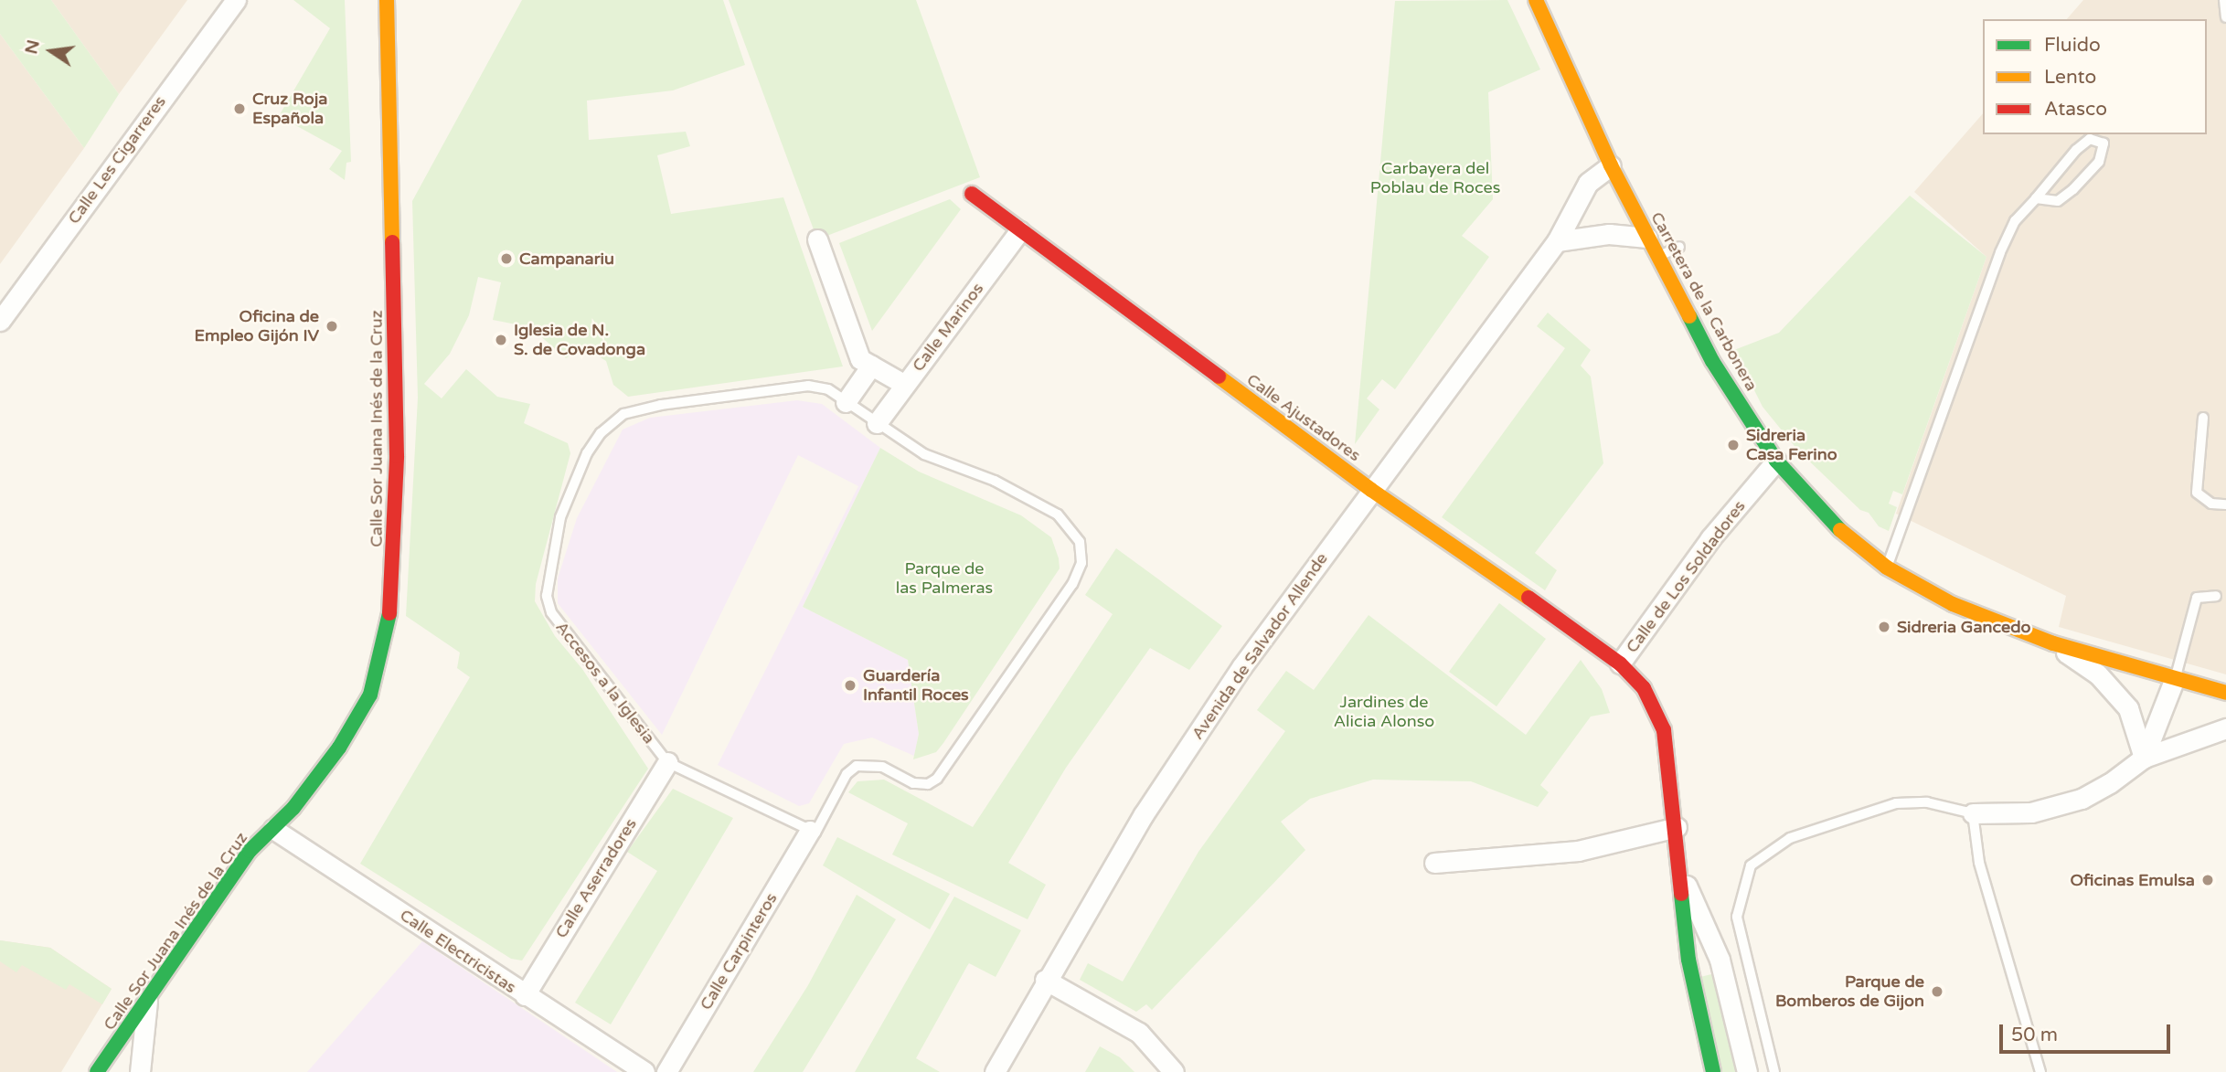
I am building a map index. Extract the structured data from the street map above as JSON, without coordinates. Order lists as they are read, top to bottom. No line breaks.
{"streets":{"street":["Calle Les Cigarreres","Carretera de la Carbonera","Calle Marinos","Calle Ajustadores","Calle Sor Juana Inés de la Cruz","Calle de Los Soldadores","Avenida de Salvador Allende","Calle Aserradores","Calle Electricistas","Calle Carpinteros"],"lane":["Accesos a la Iglesia"]},"crossings":[["Carretera de la Carbonera","Calle de Los Soldadores"],["Carretera de la Carbonera","Avenida de Salvador Allende"],["Calle Marinos","Calle Ajustadores"],["Calle Marinos","Accesos a la Iglesia"],["Calle Ajustadores","Calle de Los Soldadores"],["Calle Ajustadores","Avenida de Salvador Allende"],["Calle Sor Juana Inés de la Cruz","Calle Electricistas"],["Accesos a la Iglesia","Calle Aserradores"],["Accesos a la Iglesia","Calle Carpinteros"],["Calle Aserradores","Calle Electricistas"]],"parks":["Carbayera del Poblau de Roces","Parque de las Palmeras","Jardines de Alicia Alonso"],"places":["Cruz Roja Española","Campanariu","Oficina de Empleo Gijón IV","Iglesia de N. S. de Covadonga","Sidreria Casa Ferino","Sidreria Gancedo","Guardería Infantil Roces","Oficinas Emulsa","Parque de Bomberos de Gijon"],"legend":["Fluido","Lento","Atasco"],"scale_bar":"50 m","north":"left"}
